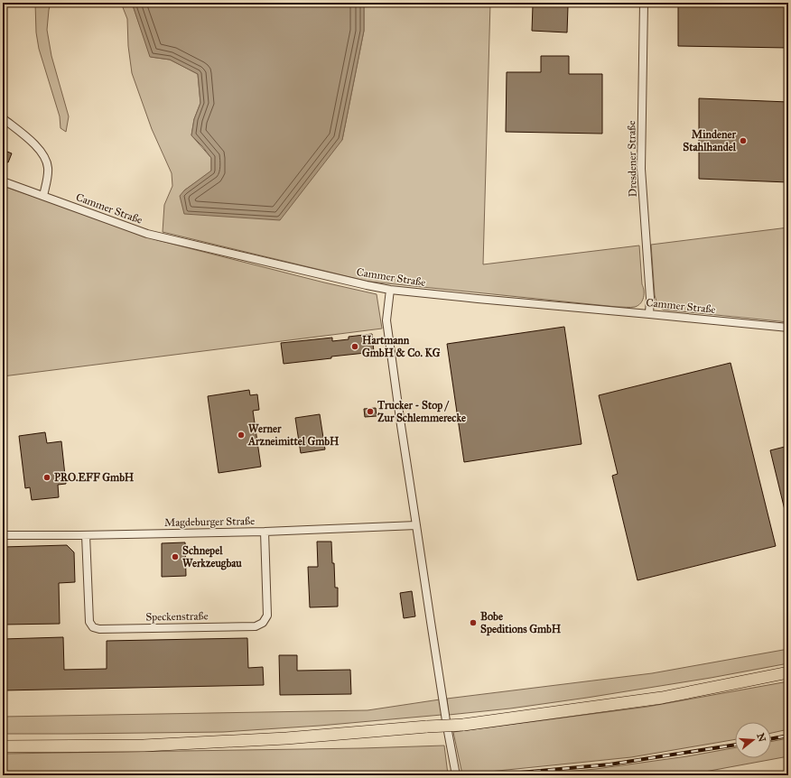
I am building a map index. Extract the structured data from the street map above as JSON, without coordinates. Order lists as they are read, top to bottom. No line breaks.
{"streets":{"street":["Dresdener Straße","Cammer Straße","Magdeburger Straße","Speckenstraße"]},"crossings":[["Dresdener Straße","Cammer Straße"],["Magdeburger Straße","Speckenstraße"]],"places":["Mindener Stahlhandel","Hartmann GmbH & Co. KG","Trucker - Stop / Zur Schlemmerecke","Werner Arzneimittel GmbH","PRO.EFF GmbH","Schnepel Werkzeugbau","Bobe Speditions GmbH"],"north":"right"}
